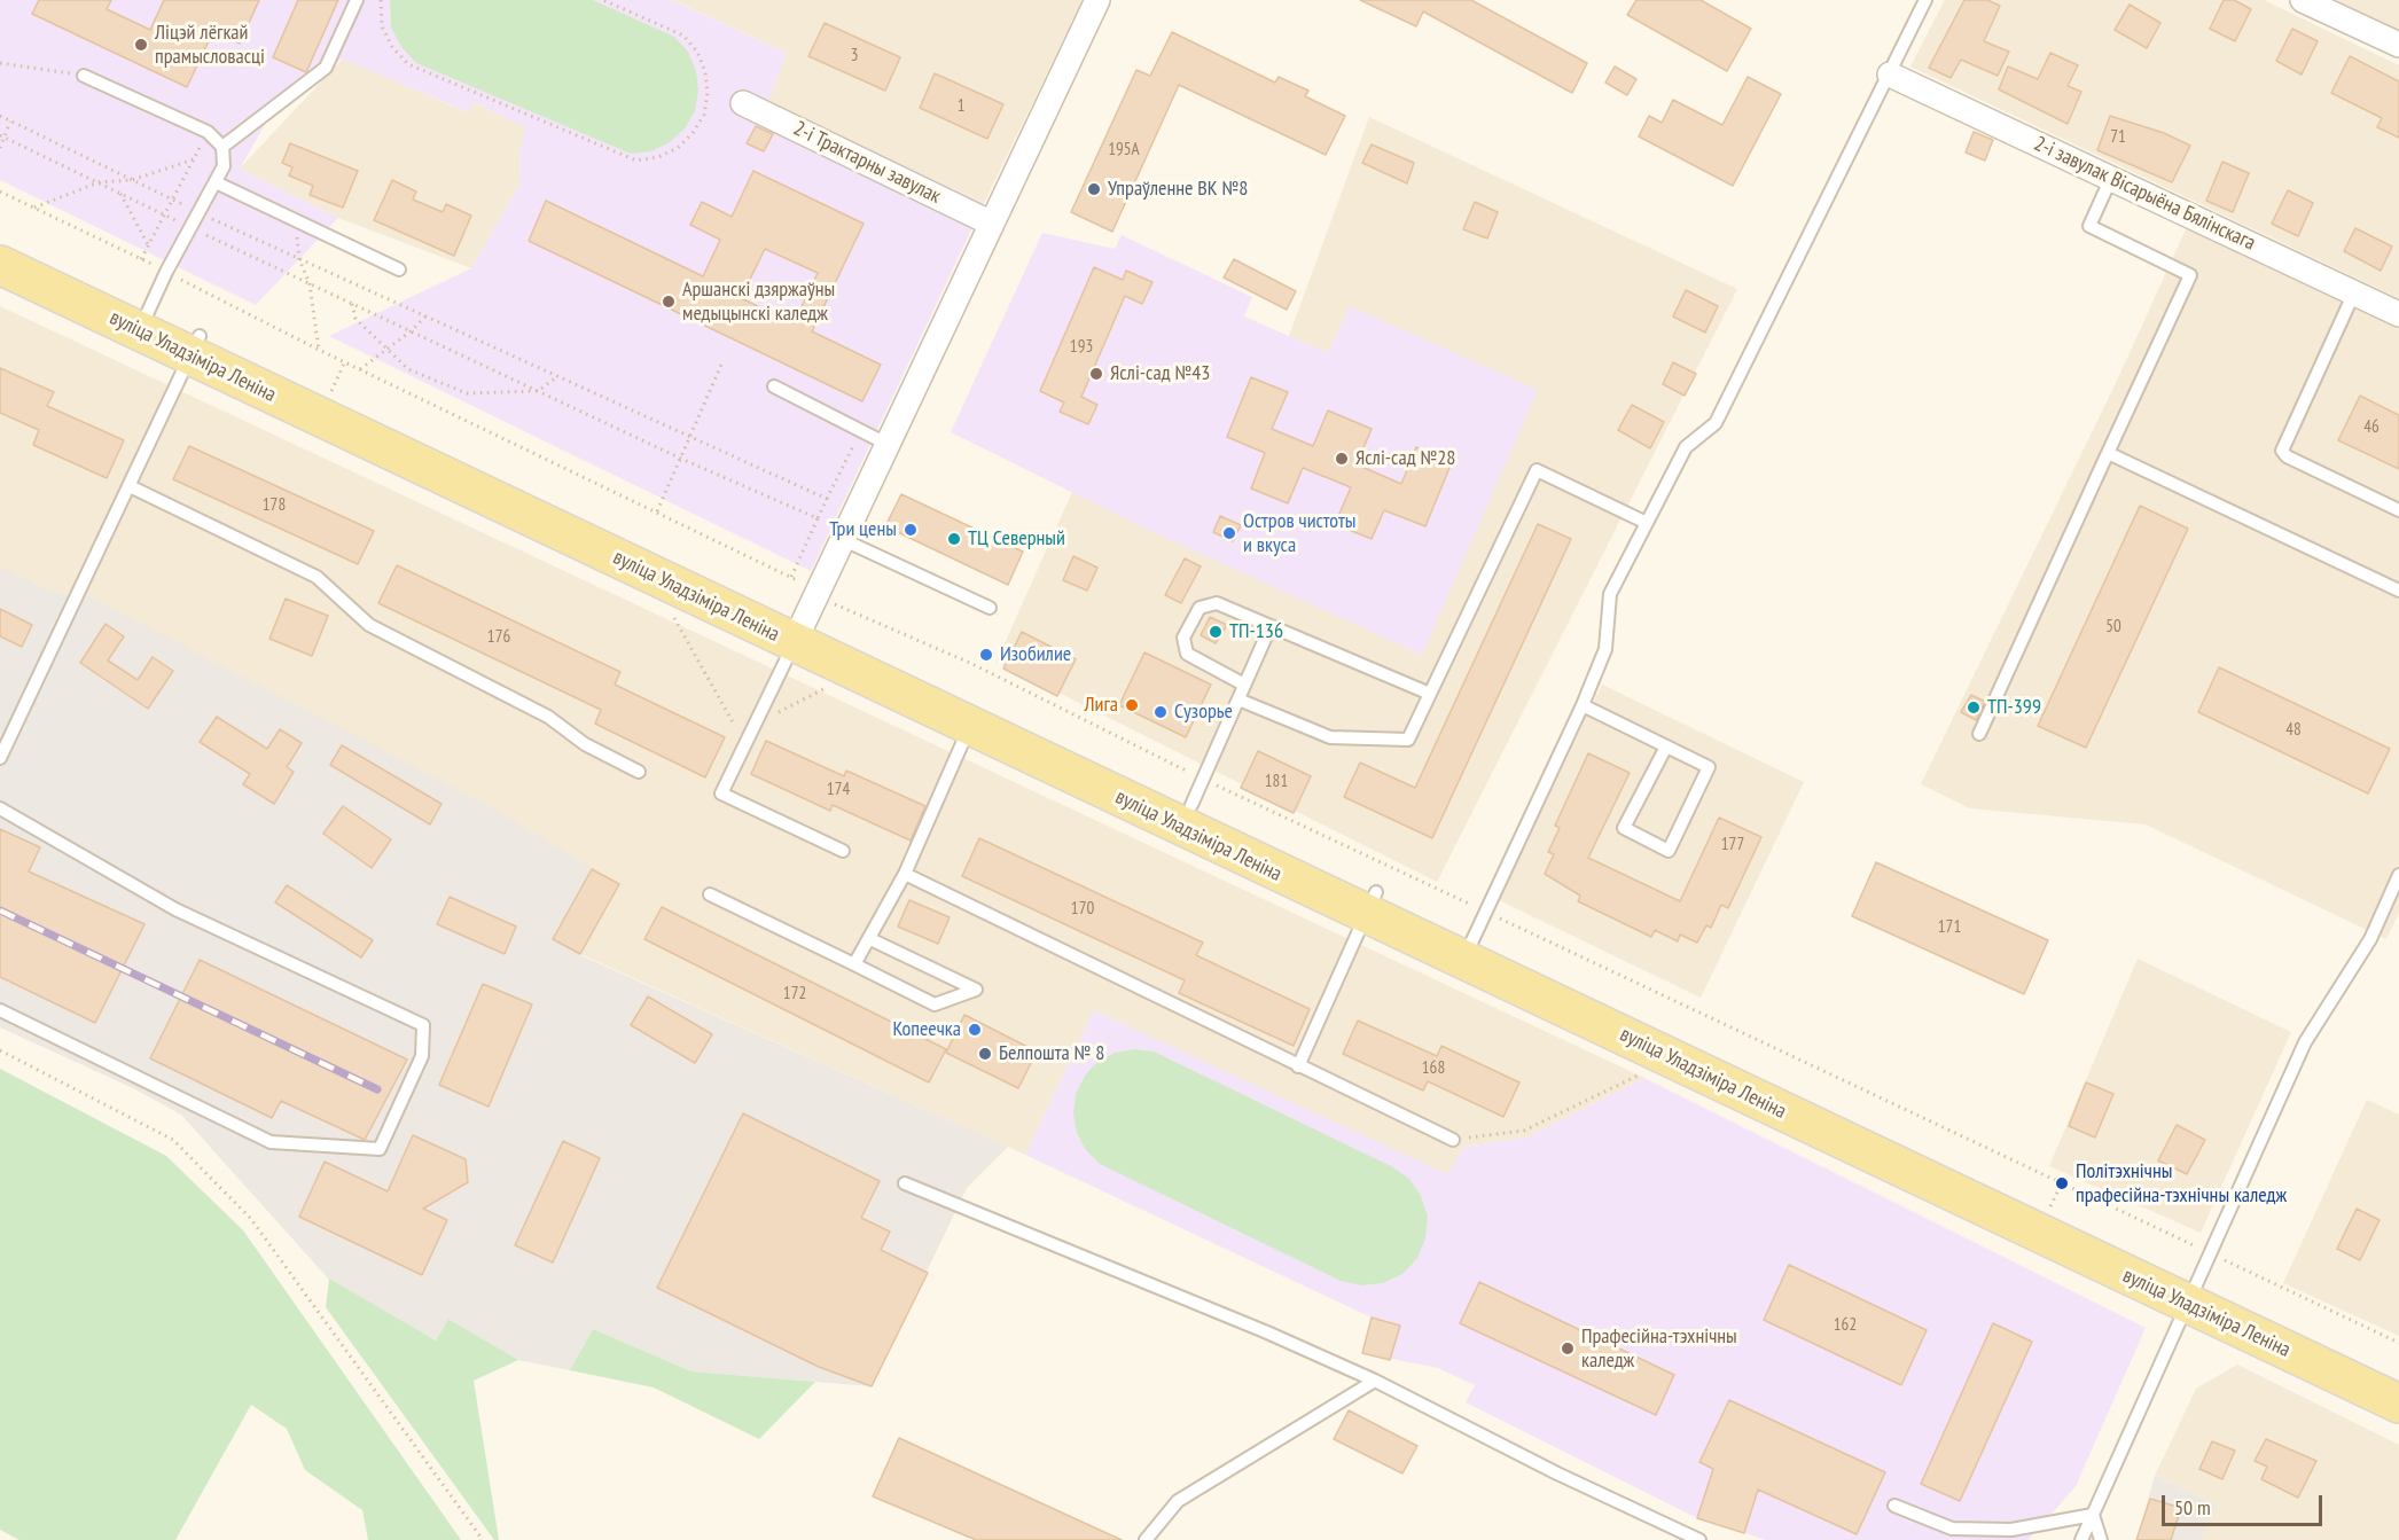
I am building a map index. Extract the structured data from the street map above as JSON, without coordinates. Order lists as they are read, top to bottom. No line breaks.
{"streets":{"main road":["вуліца Уладзіміра Леніна"],"street":["2-і Трактарны завулак","2-і завулак Вісарыёна Бялінскага"]},"places":["Ліцэй лёгкай прамысловасці","Упраўленне ВК №8","Аршанскі дзяржаўны медыцынскі каледж","Яслі-сад №43","Яслі-сад №28","Три цены","Остров чистоты и вкуса","ТЦ Северный","ТП-136","Изобилие","Лига","ТП-399","Сузорье","Копеечка","Белпошта № 8","Політэхнічны прафесійна-тэхнічны каледж","Прафесійна-тэхнічны каледж"],"house_numbers":["3","1","71","195А","193","46","178","50","176","48","181","174","177","170","171","172","168","162"],"scale_bar":"50 m"}
